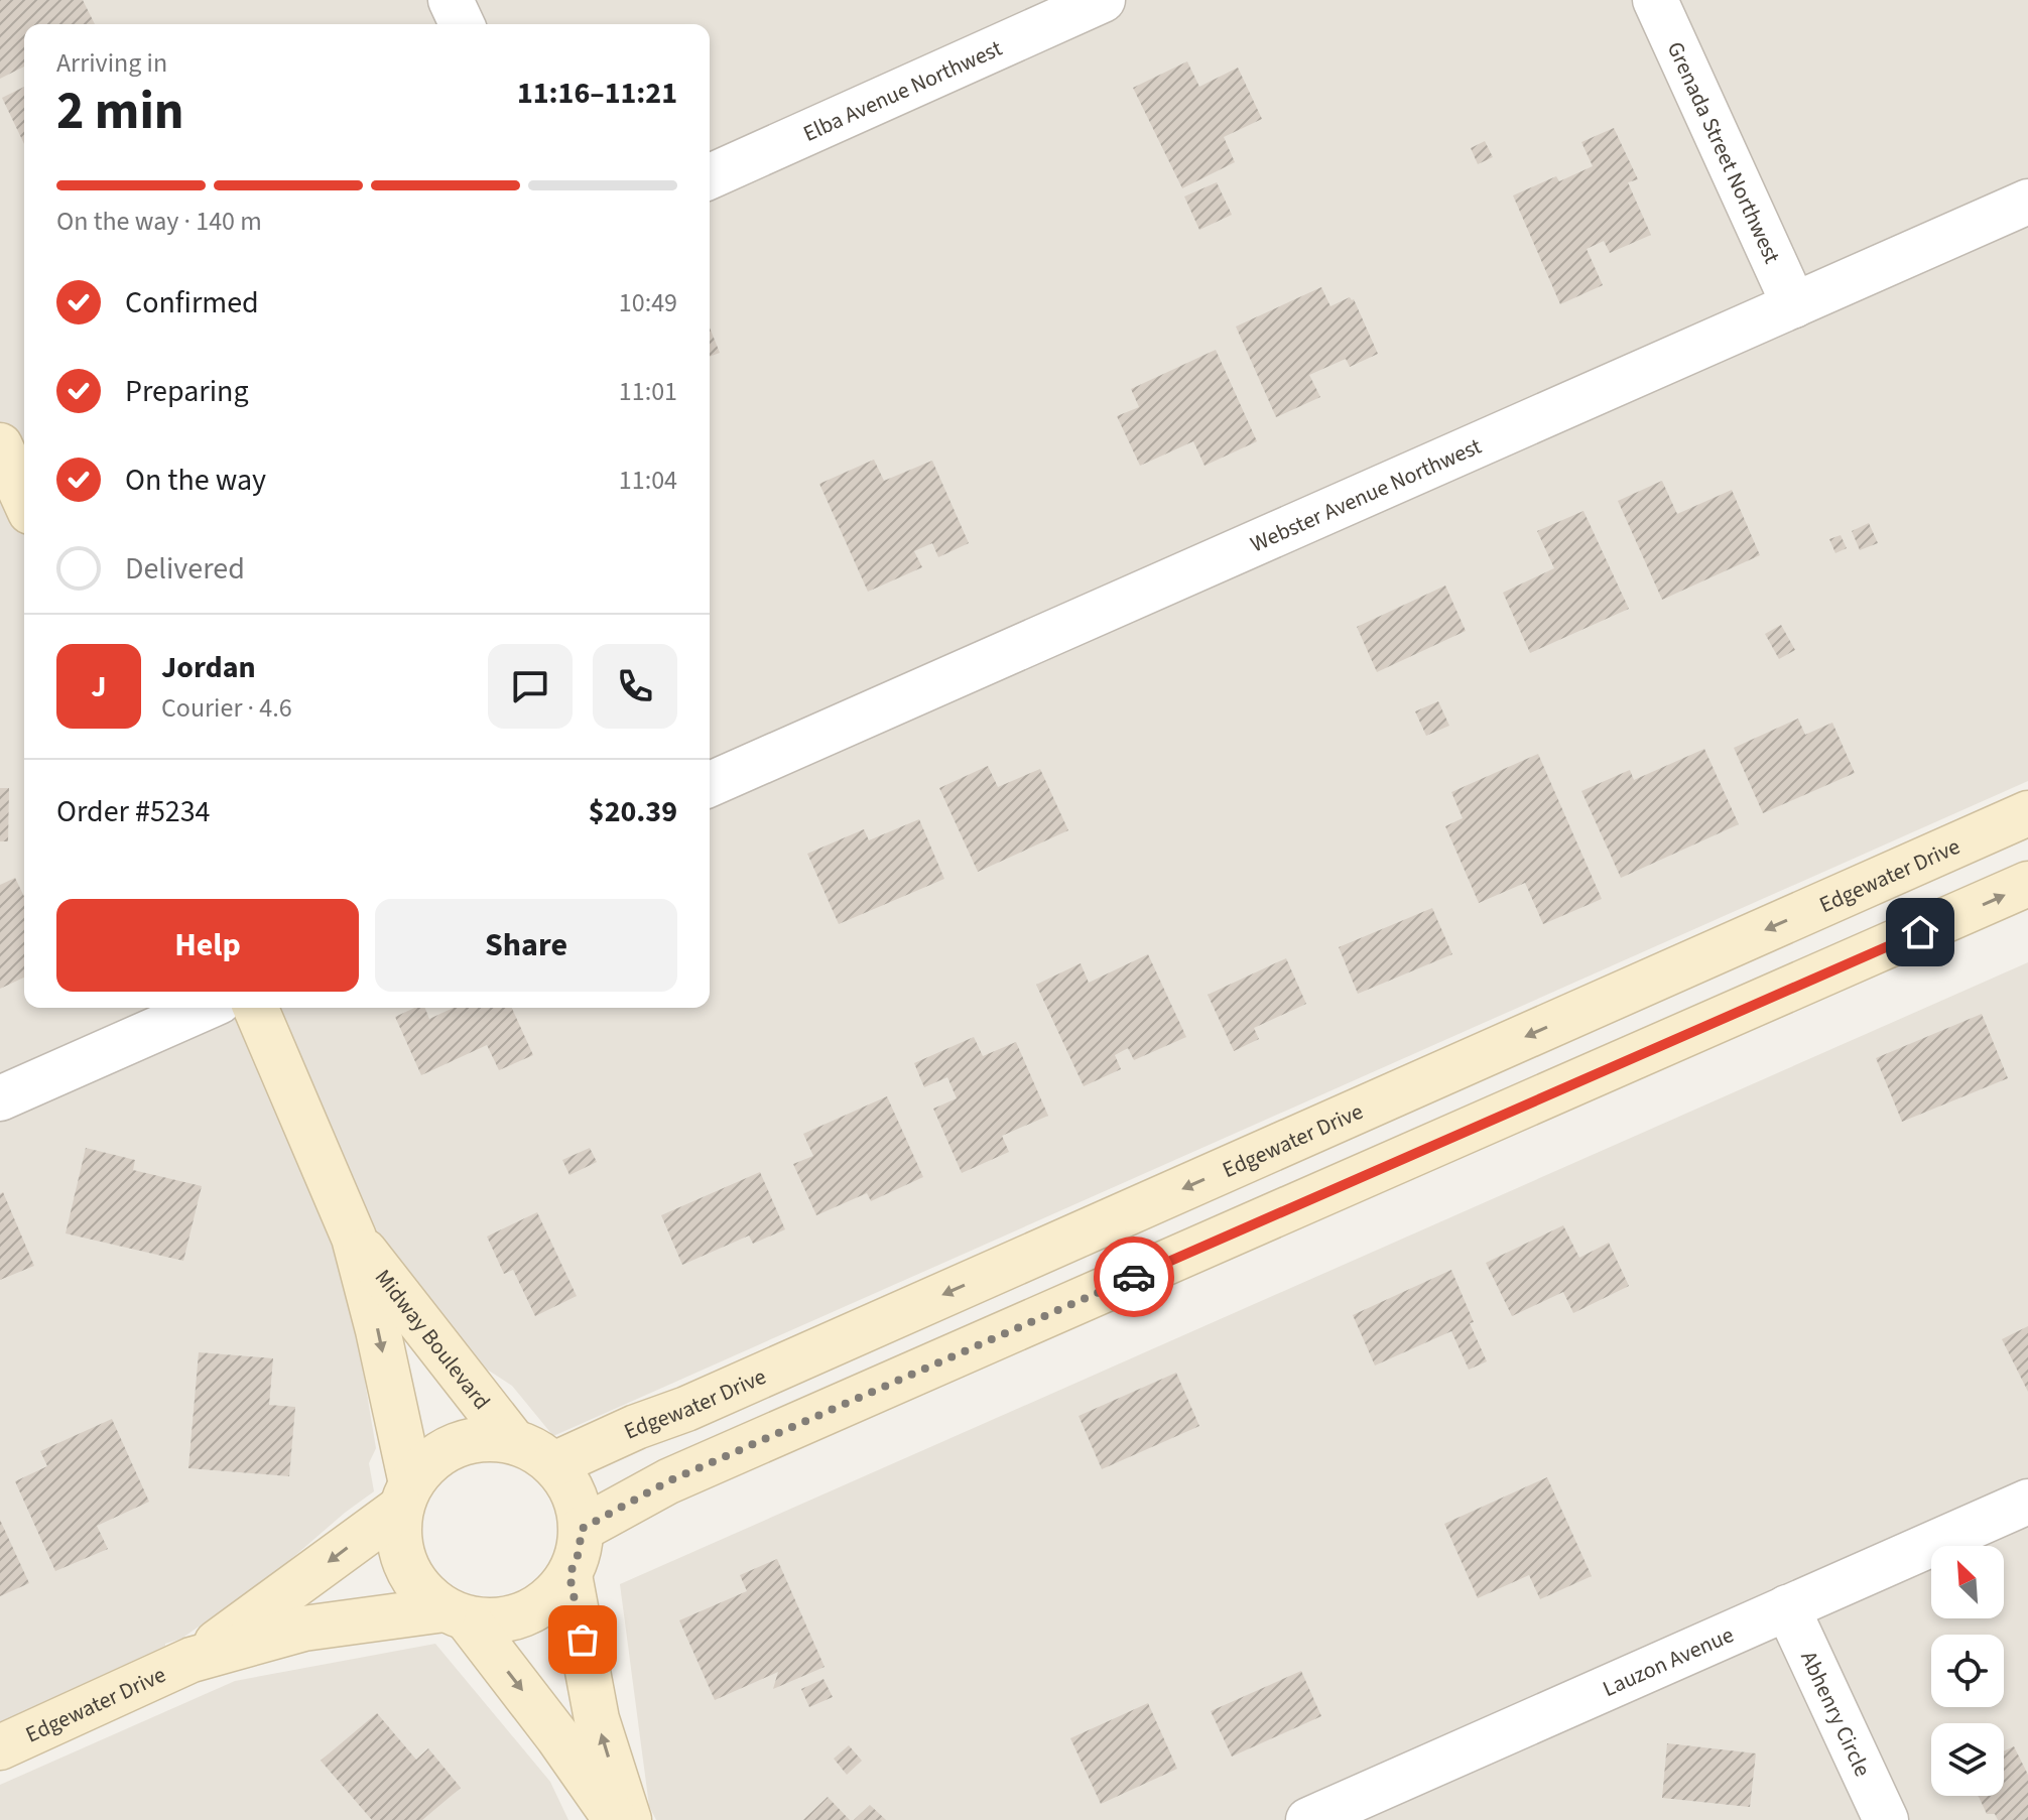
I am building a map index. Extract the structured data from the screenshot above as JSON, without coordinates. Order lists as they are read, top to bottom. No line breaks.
{"streets":{"street":["Elba Avenue Northwest","Grenada Street Northwest","Webster Avenue Northwest","Edgewater Drive","Midway Boulevard","Lauzon Avenue","Abhenry Circle"]},"crossings":[["Grenada Street Northwest","Webster Avenue Northwest"],["Edgewater Drive","Midway Boulevard"],["Lauzon Avenue","Abhenry Circle"]],"north":"top left","page":{"heading":["2 min","Arriving in","11:16–11:21"],"panel":["Jordan","Courier · 4.6","Order #5234","$20.39"],"bar":"On the way · 140 m","list":[["Confirmed","10:49"],["Preparing","11:01"],["On the way","11:04"],"Delivered"],"round":"J","buttons":["Help","Share"]}}
